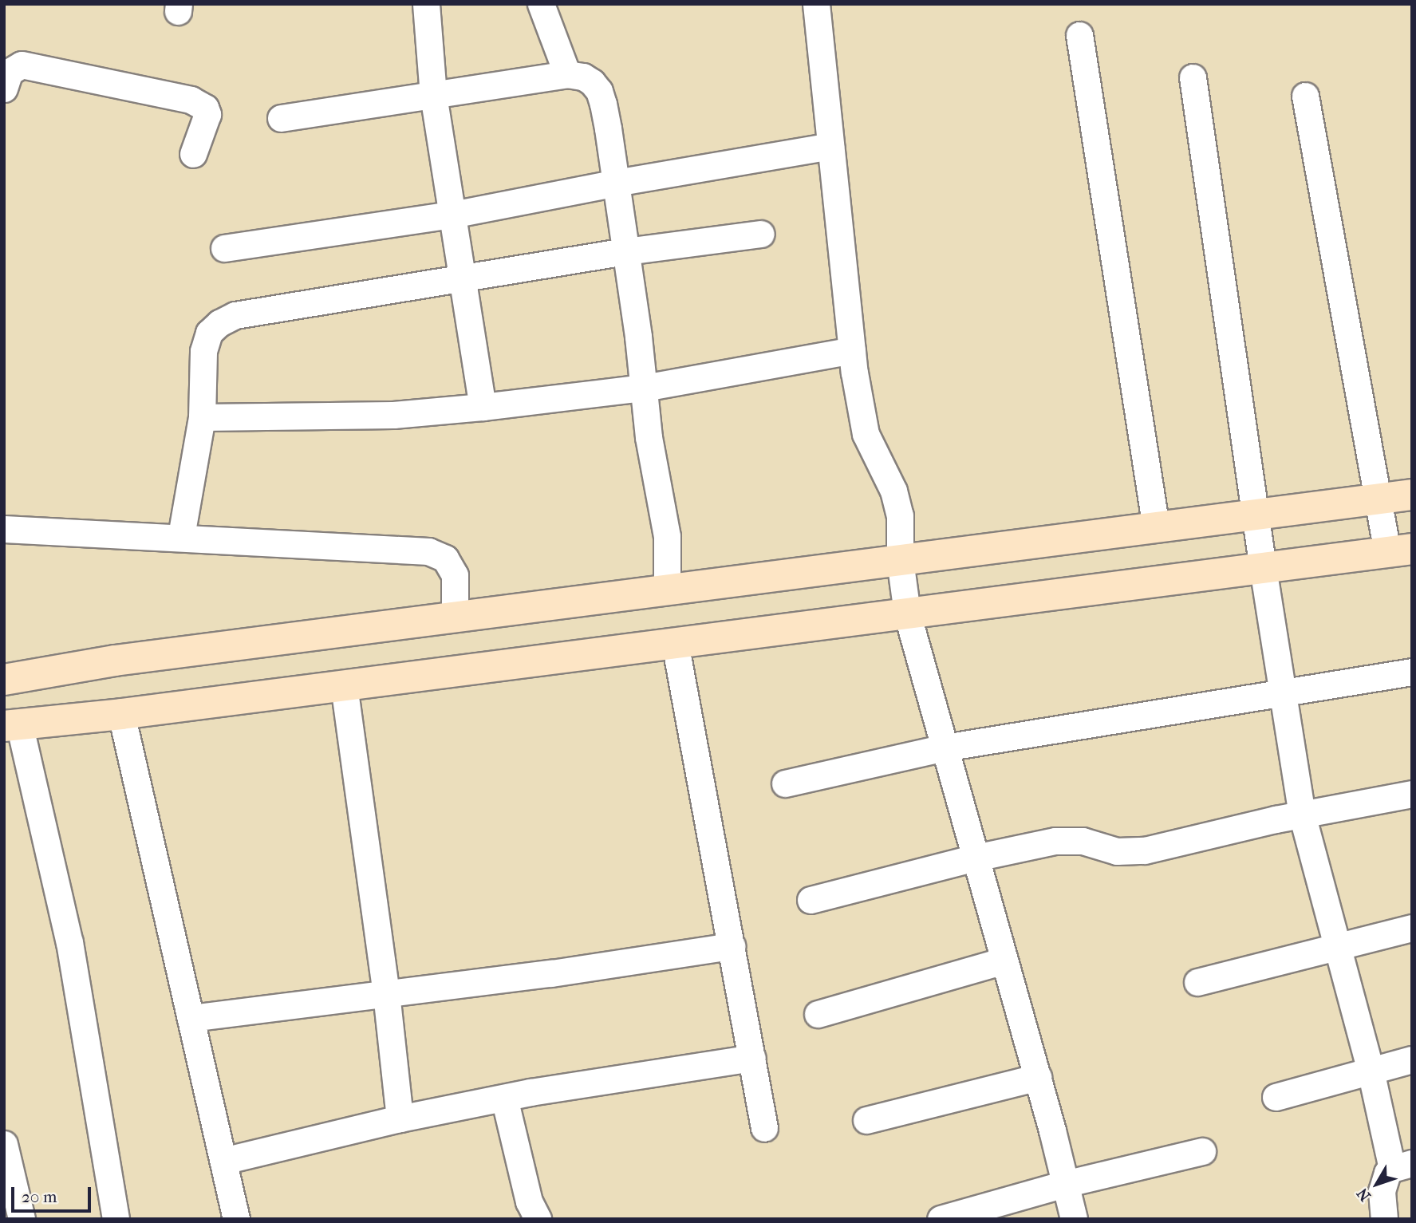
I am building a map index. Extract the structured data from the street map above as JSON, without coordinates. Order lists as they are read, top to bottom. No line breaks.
{"scale_bar":"20 m","north":"bottom left"}
